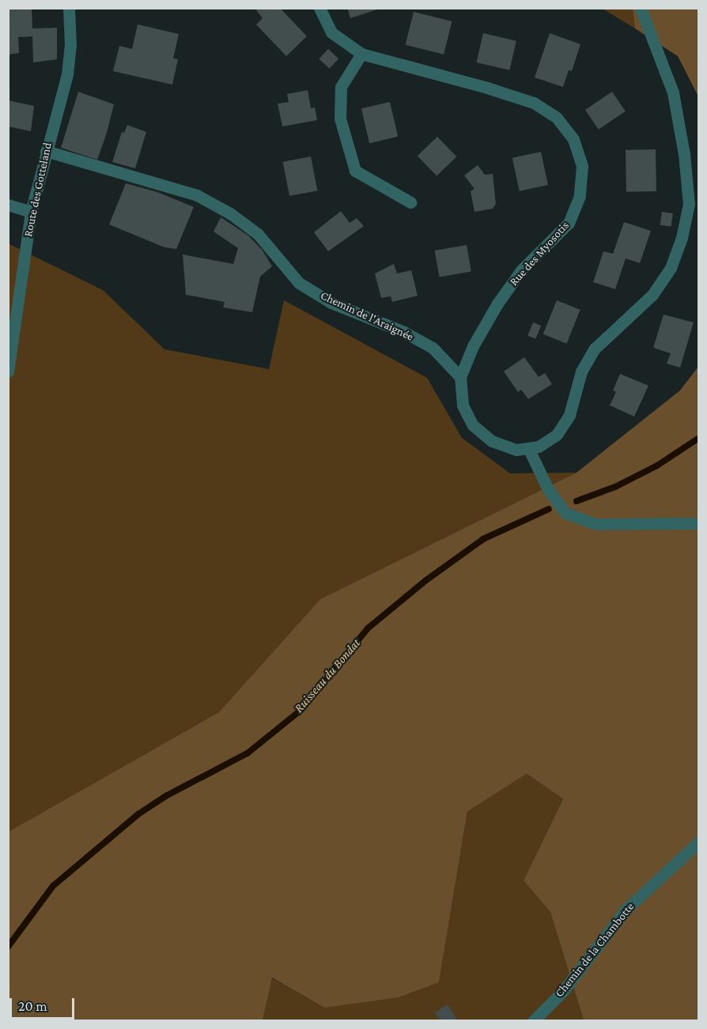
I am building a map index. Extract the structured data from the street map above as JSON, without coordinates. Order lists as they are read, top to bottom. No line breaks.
{"streets":{"street":["Route des Gotteland","Rue des Myosotis","Chemin de l'Araignée","Chemin de la Chambotte"]},"crossings":[["Route des Gotteland","Chemin de l'Araignée"],["Rue des Myosotis","Chemin de l'Araignée"]],"water":["Ruisseau du Bondat"],"scale_bar":"20 m"}
